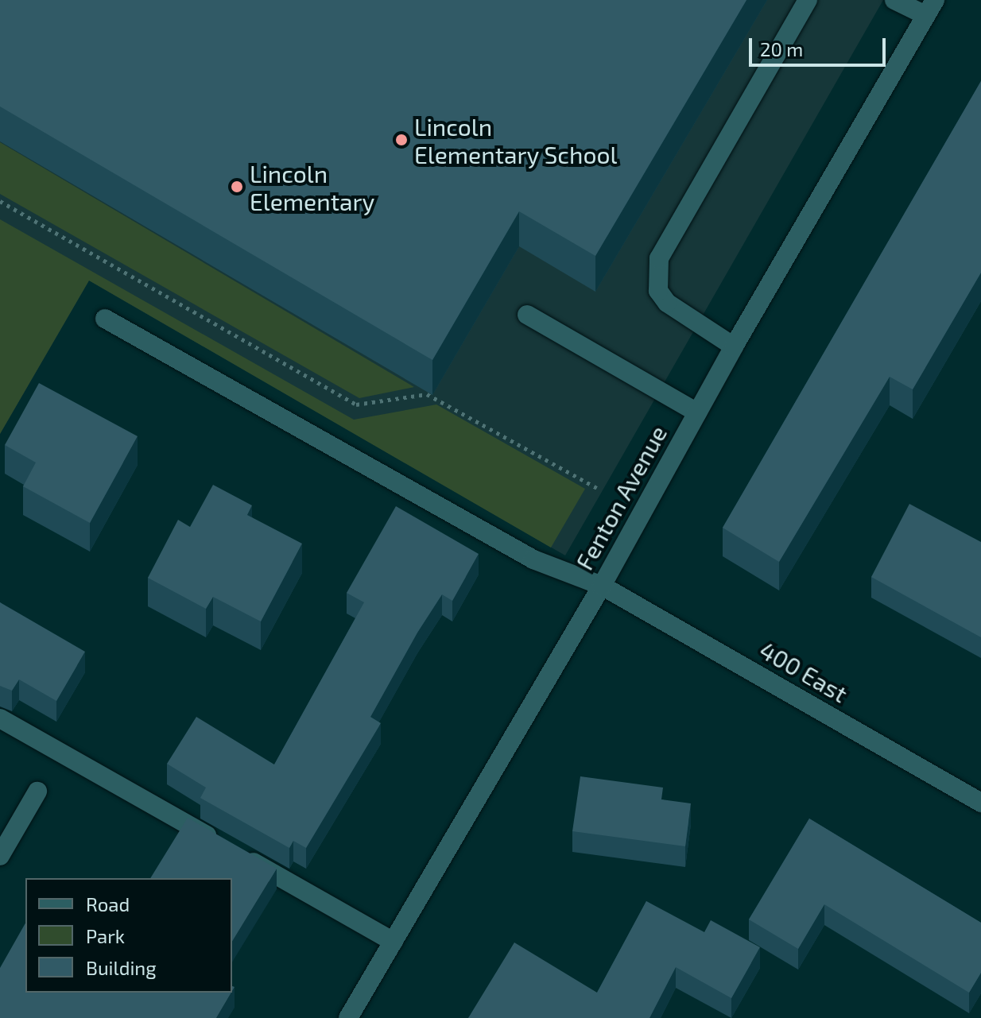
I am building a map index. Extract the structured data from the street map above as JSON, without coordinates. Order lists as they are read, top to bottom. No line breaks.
{"streets":{"street":["Fenton Avenue","400 East"]},"crossings":[["Fenton Avenue","400 East"]],"places":["Lincoln Elementary School","Lincoln Elementary"],"legend":["Road","Park","Building"],"scale_bar":"20 m"}
